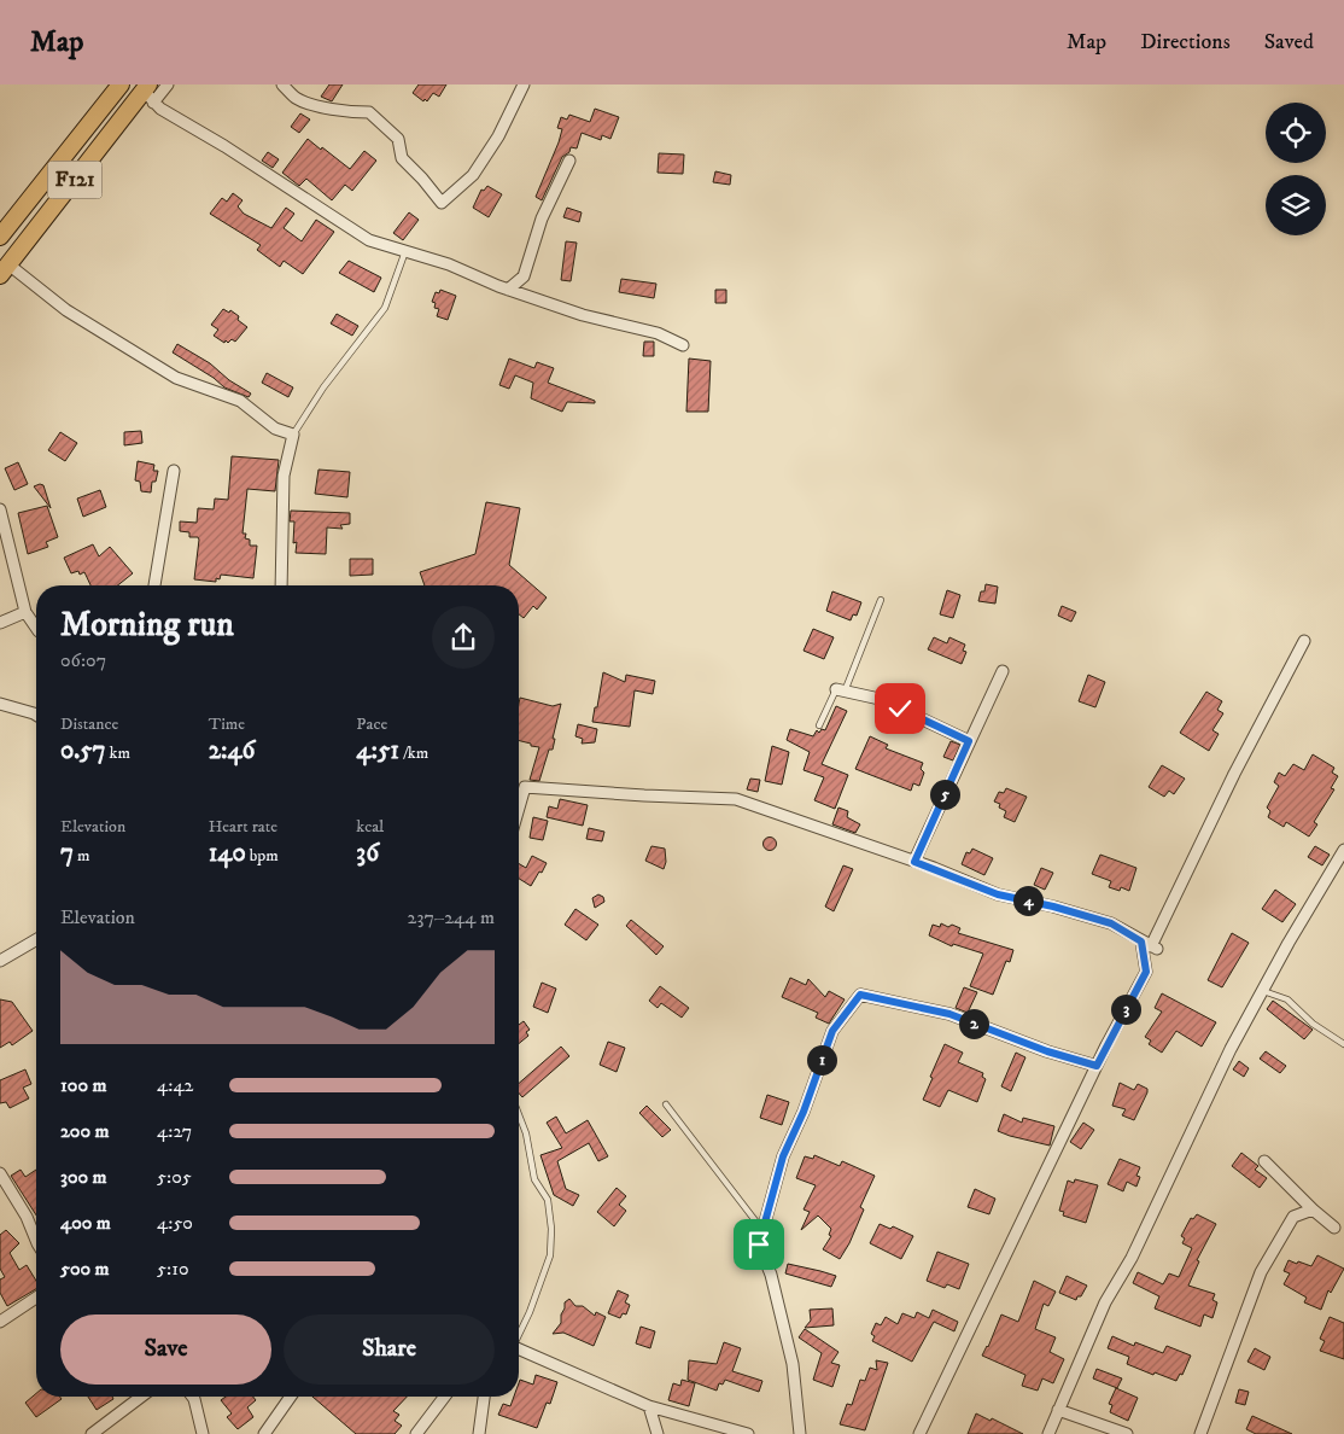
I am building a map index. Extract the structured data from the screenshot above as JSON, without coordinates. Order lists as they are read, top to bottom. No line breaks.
{"streets":{"main road":["F121"]},"page":{"header":"Map","nav":["Map","Directions","Saved"],"heading":["Morning run","06:07"],"stats":[["Distance","0.57 km"],["Time","2:46"],["Pace","4:51 /km"],["Elevation","7 m"],["Heart rate","140 bpm"],["kcal","36"]],"pins":["5","4","3","2","1"],"chart":["Elevation","237–244 m"],"list":[{"name":"100 m","note":"4:42"},{"name":"200 m","note":"4:27"},{"name":"300 m","note":"5:05"},{"name":"400 m","note":"4:50"},{"name":"500 m","note":"5:10"}],"buttons":["Save","Share"]}}
